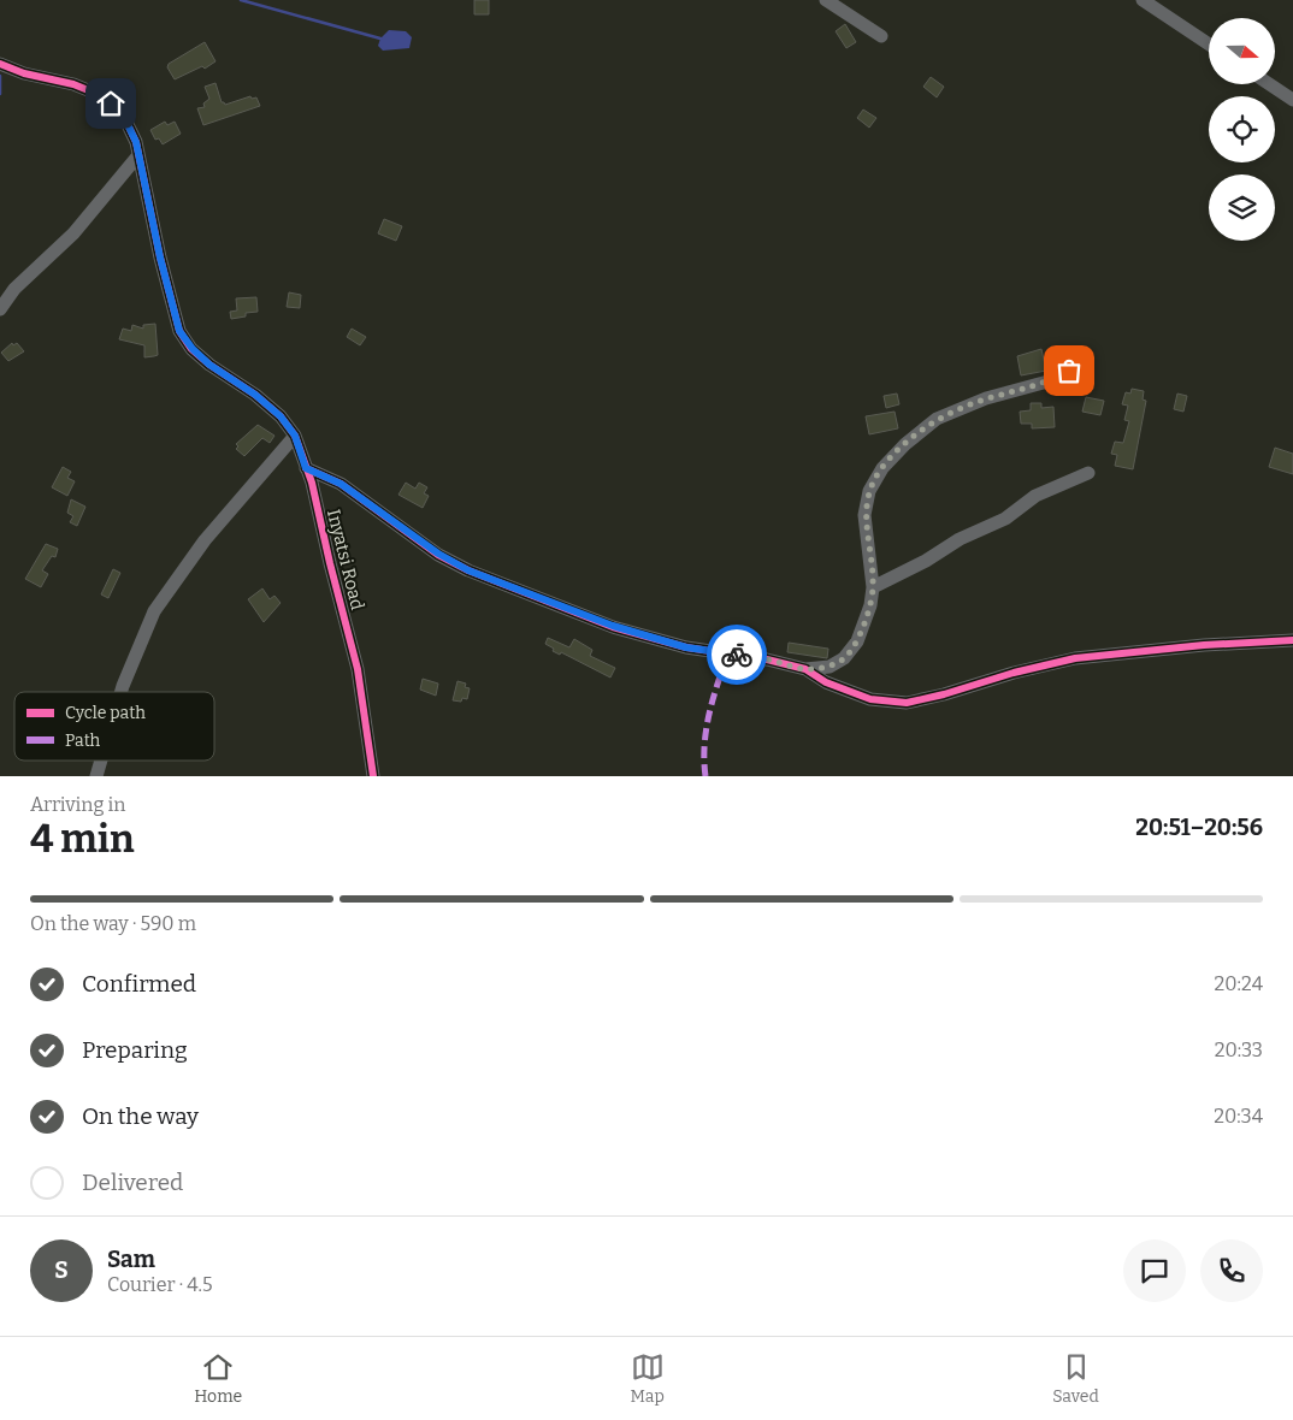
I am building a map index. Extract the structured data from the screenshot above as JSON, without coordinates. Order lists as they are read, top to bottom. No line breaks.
{"streets":{"street":["Inyatsi Road"]},"legend":["Cycle path","Path"],"north":"right","page":{"heading":["4 min","Arriving in","20:51–20:56"],"panel":["Sam","Courier · 4.5"],"bar":"On the way · 590 m","list":[["Confirmed","20:24"],["Preparing","20:33"],["On the way","20:34"],"Delivered"],"round":"S","tabs":["Home","Map","Saved"]}}
